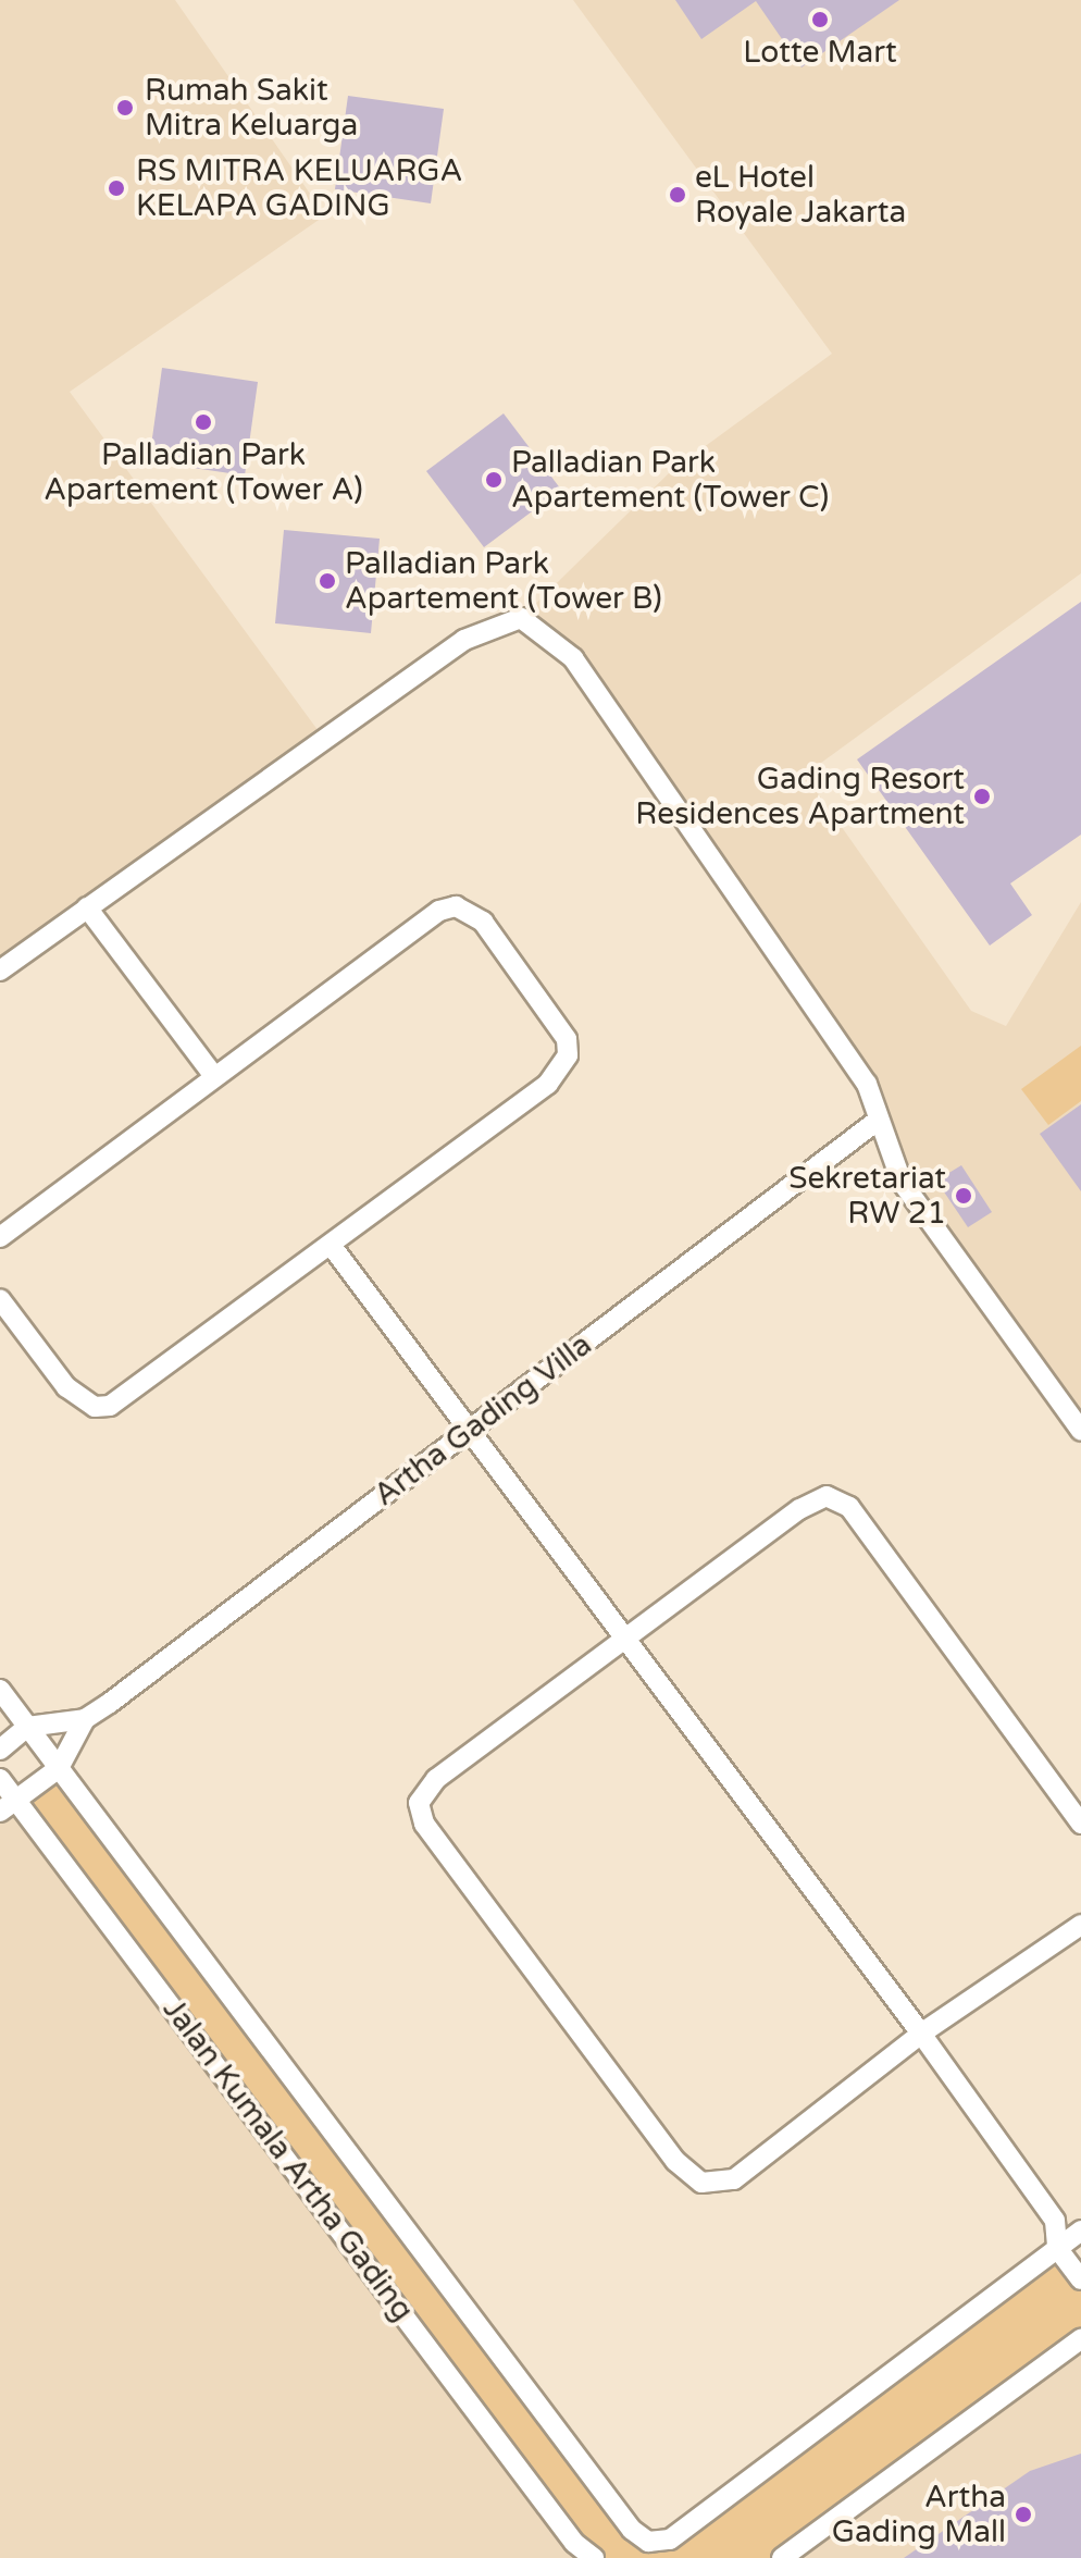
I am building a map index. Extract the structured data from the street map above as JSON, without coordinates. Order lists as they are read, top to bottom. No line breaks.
{"streets":{"street":["Artha Gading Villa","Jalan Kumala Artha Gading"]},"places":["Lotte Mart","Rumah Sakit Mitra Keluarga","RS MITRA KELUARGA KELAPA GADING","eL Hotel Royale Jakarta","Palladian Park Apartement (Tower A)","Palladian Park Apartement (Tower C)","Palladian Park Apartement (Tower B)","Gading Resort Residences Apartment","Sekretariat RW 21","Artha Gading Mall"]}
